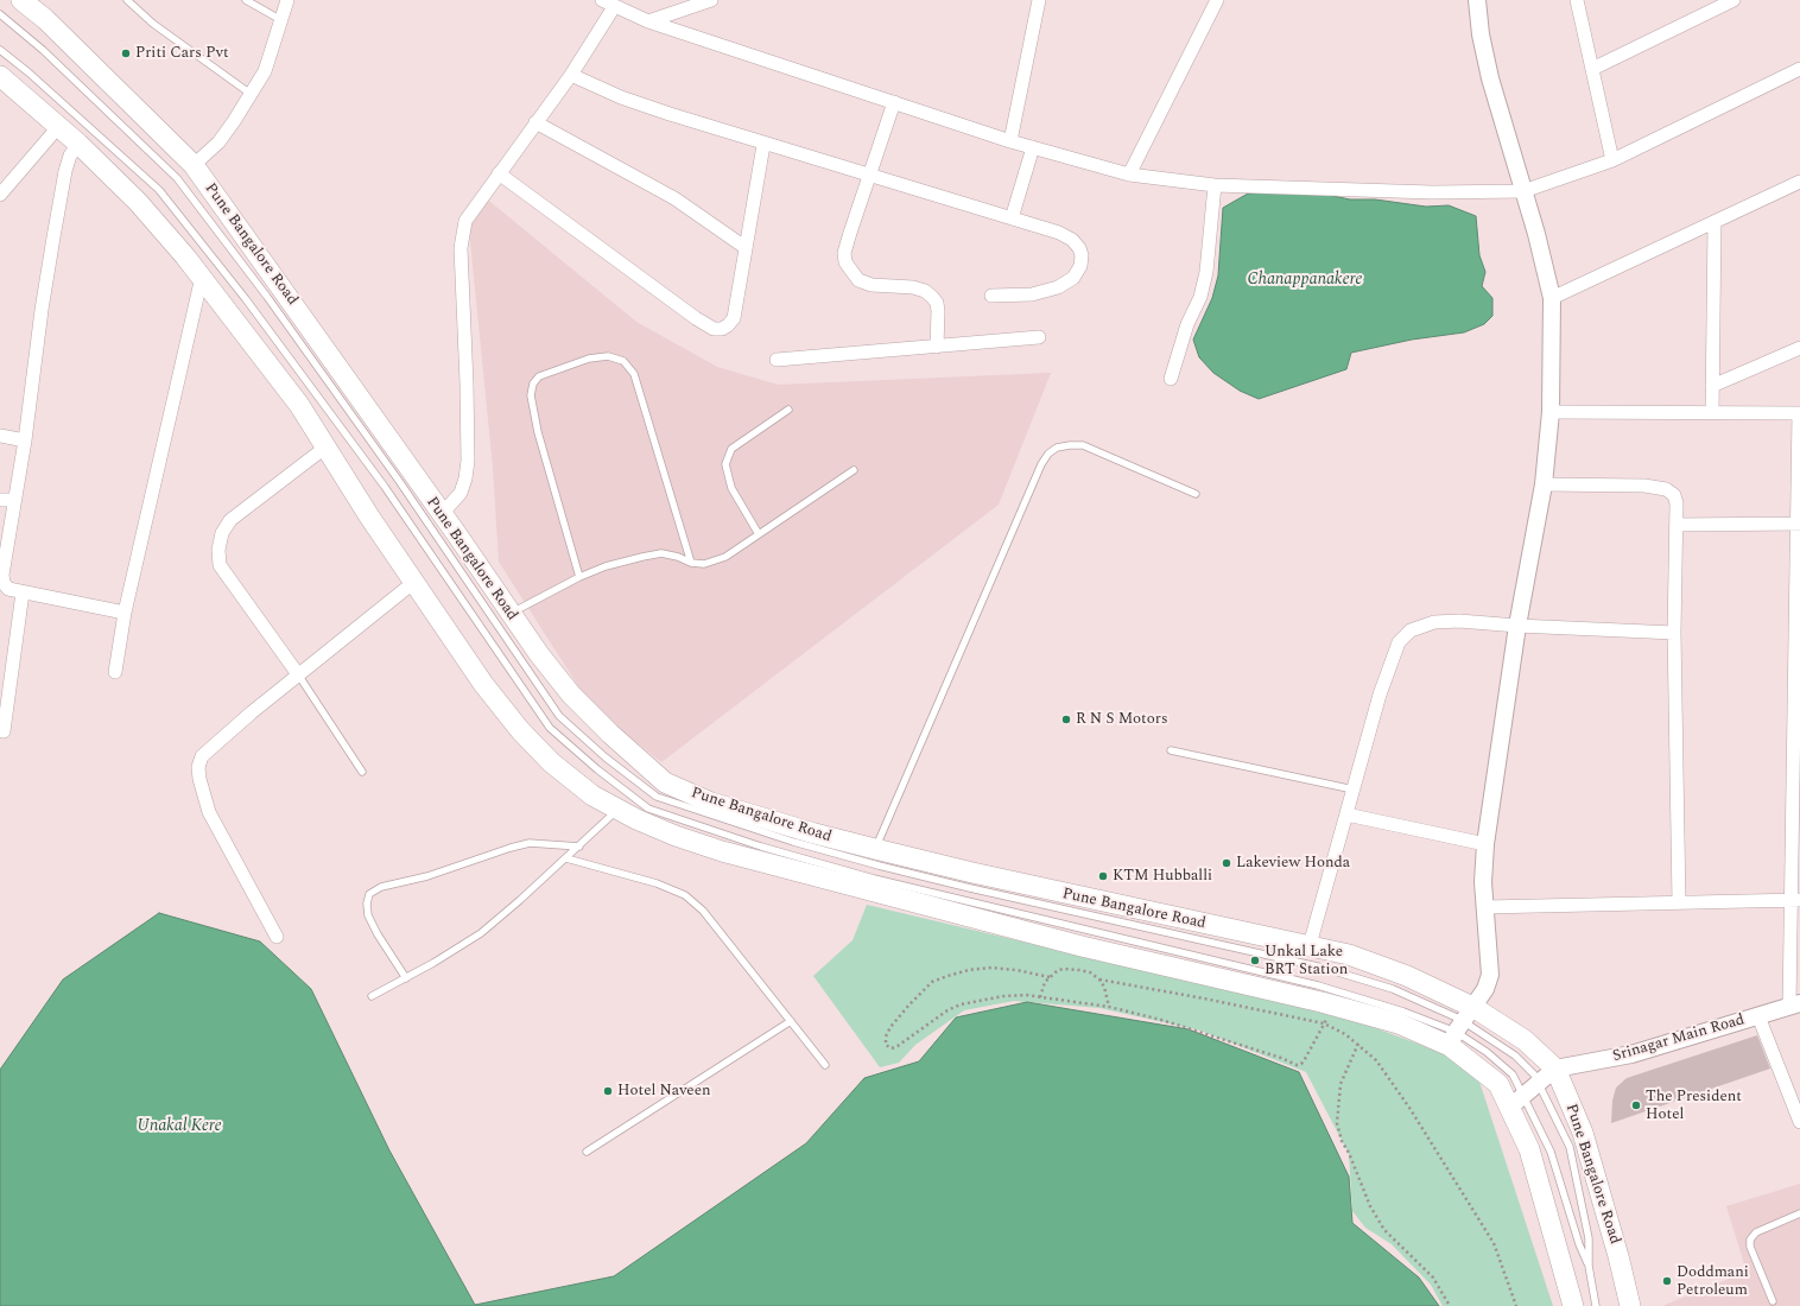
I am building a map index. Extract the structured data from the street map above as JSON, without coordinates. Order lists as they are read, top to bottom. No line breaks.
{"streets":{"main road":["Pune Bangalore Road"],"street":["Srinagar Main Road"]},"crossings":[["Pune Bangalore Road","Srinagar Main Road"]],"water":["Chanappanakere","Unakal Kere"],"places":["Priti Cars Pvt","R N S Motors","Lakeview Honda","KTM Hubballi","Unkal Lake BRT Station","Hotel Naveen","The President Hotel","Doddmani Petroleum"]}
